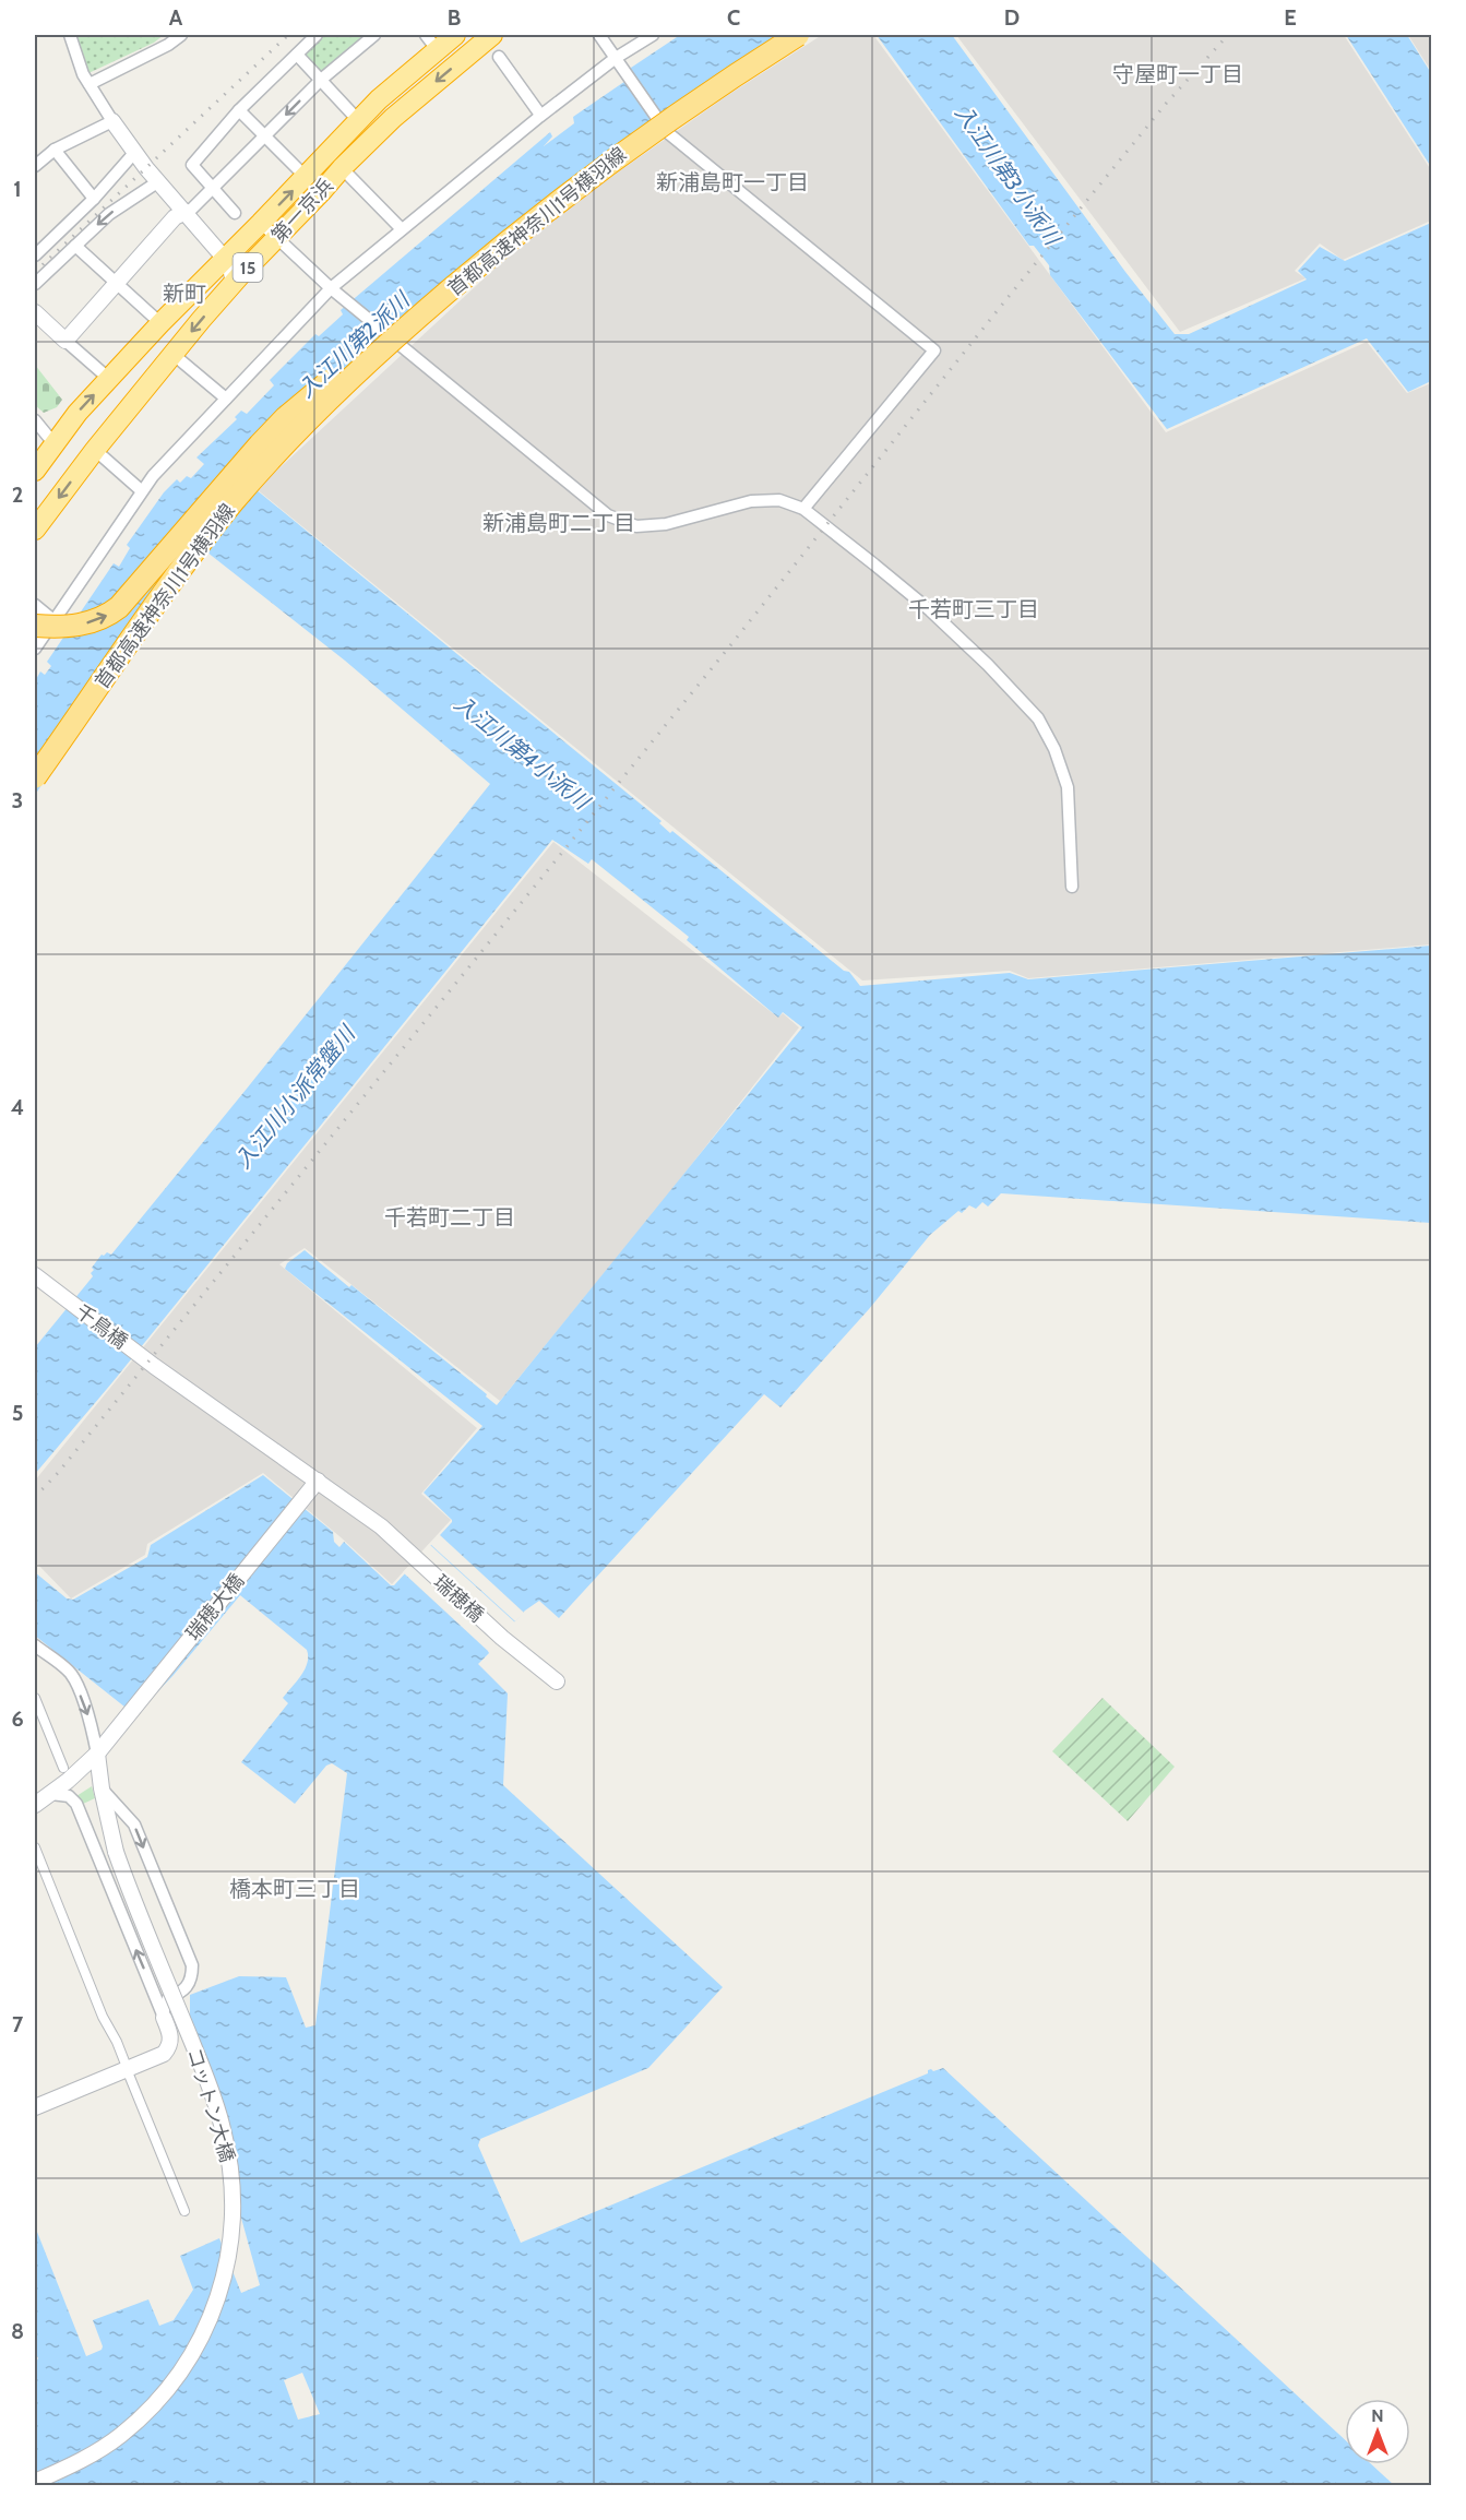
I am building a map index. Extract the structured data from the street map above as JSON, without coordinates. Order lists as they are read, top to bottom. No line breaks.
{"streets":{"highway":["第一京浜","首都高速神奈川1号横羽線","15"],"street":["千鳥橋","瑞穂橋","瑞穂大橋","コットン大橋"]},"crossings":[["千鳥橋","瑞穂橋"],["千鳥橋","瑞穂大橋"],["瑞穂橋","瑞穂大橋"],["瑞穂大橋","コットン大橋"]],"districts":["守屋町一丁目","新浦島町一丁目","新町","新浦島町二丁目","千若町三丁目","千若町二丁目","橋本町三丁目"],"water":["入江川第3小派川","入江川第2派川","入江川第4小派川","入江川小派常盤川"],"north":"top","grid":{"columns":["A","B","C","D","E"],"rows":["1","2","3","4","5","6","7","8"]}}
